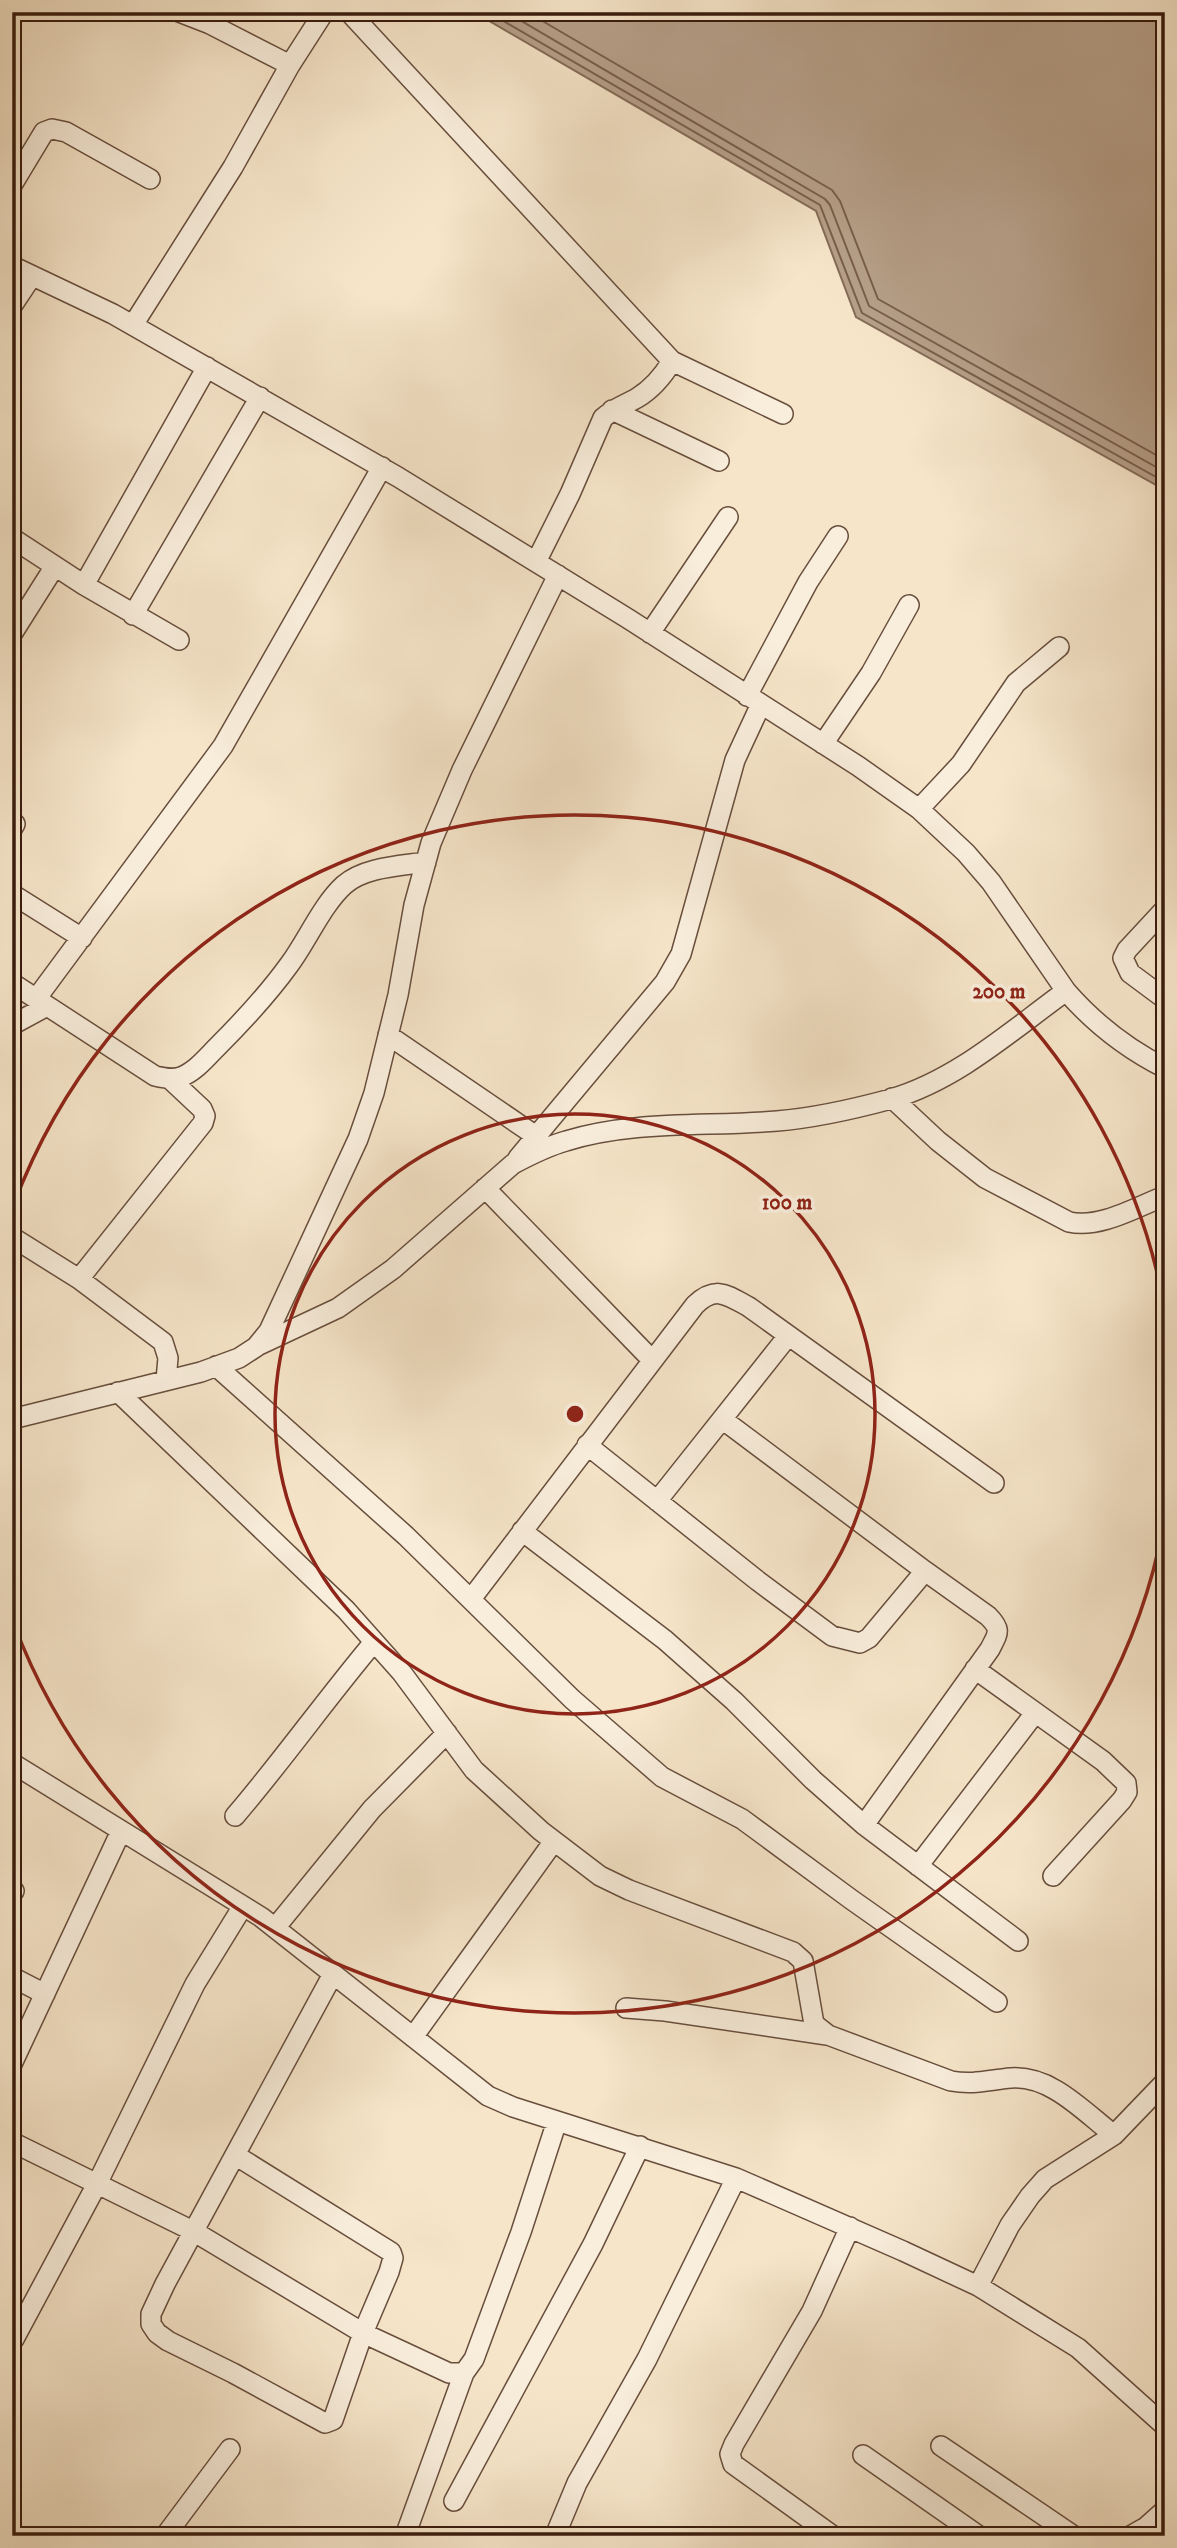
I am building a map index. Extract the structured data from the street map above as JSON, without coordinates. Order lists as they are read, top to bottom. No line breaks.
{"rings":["200 m","100 m"]}
